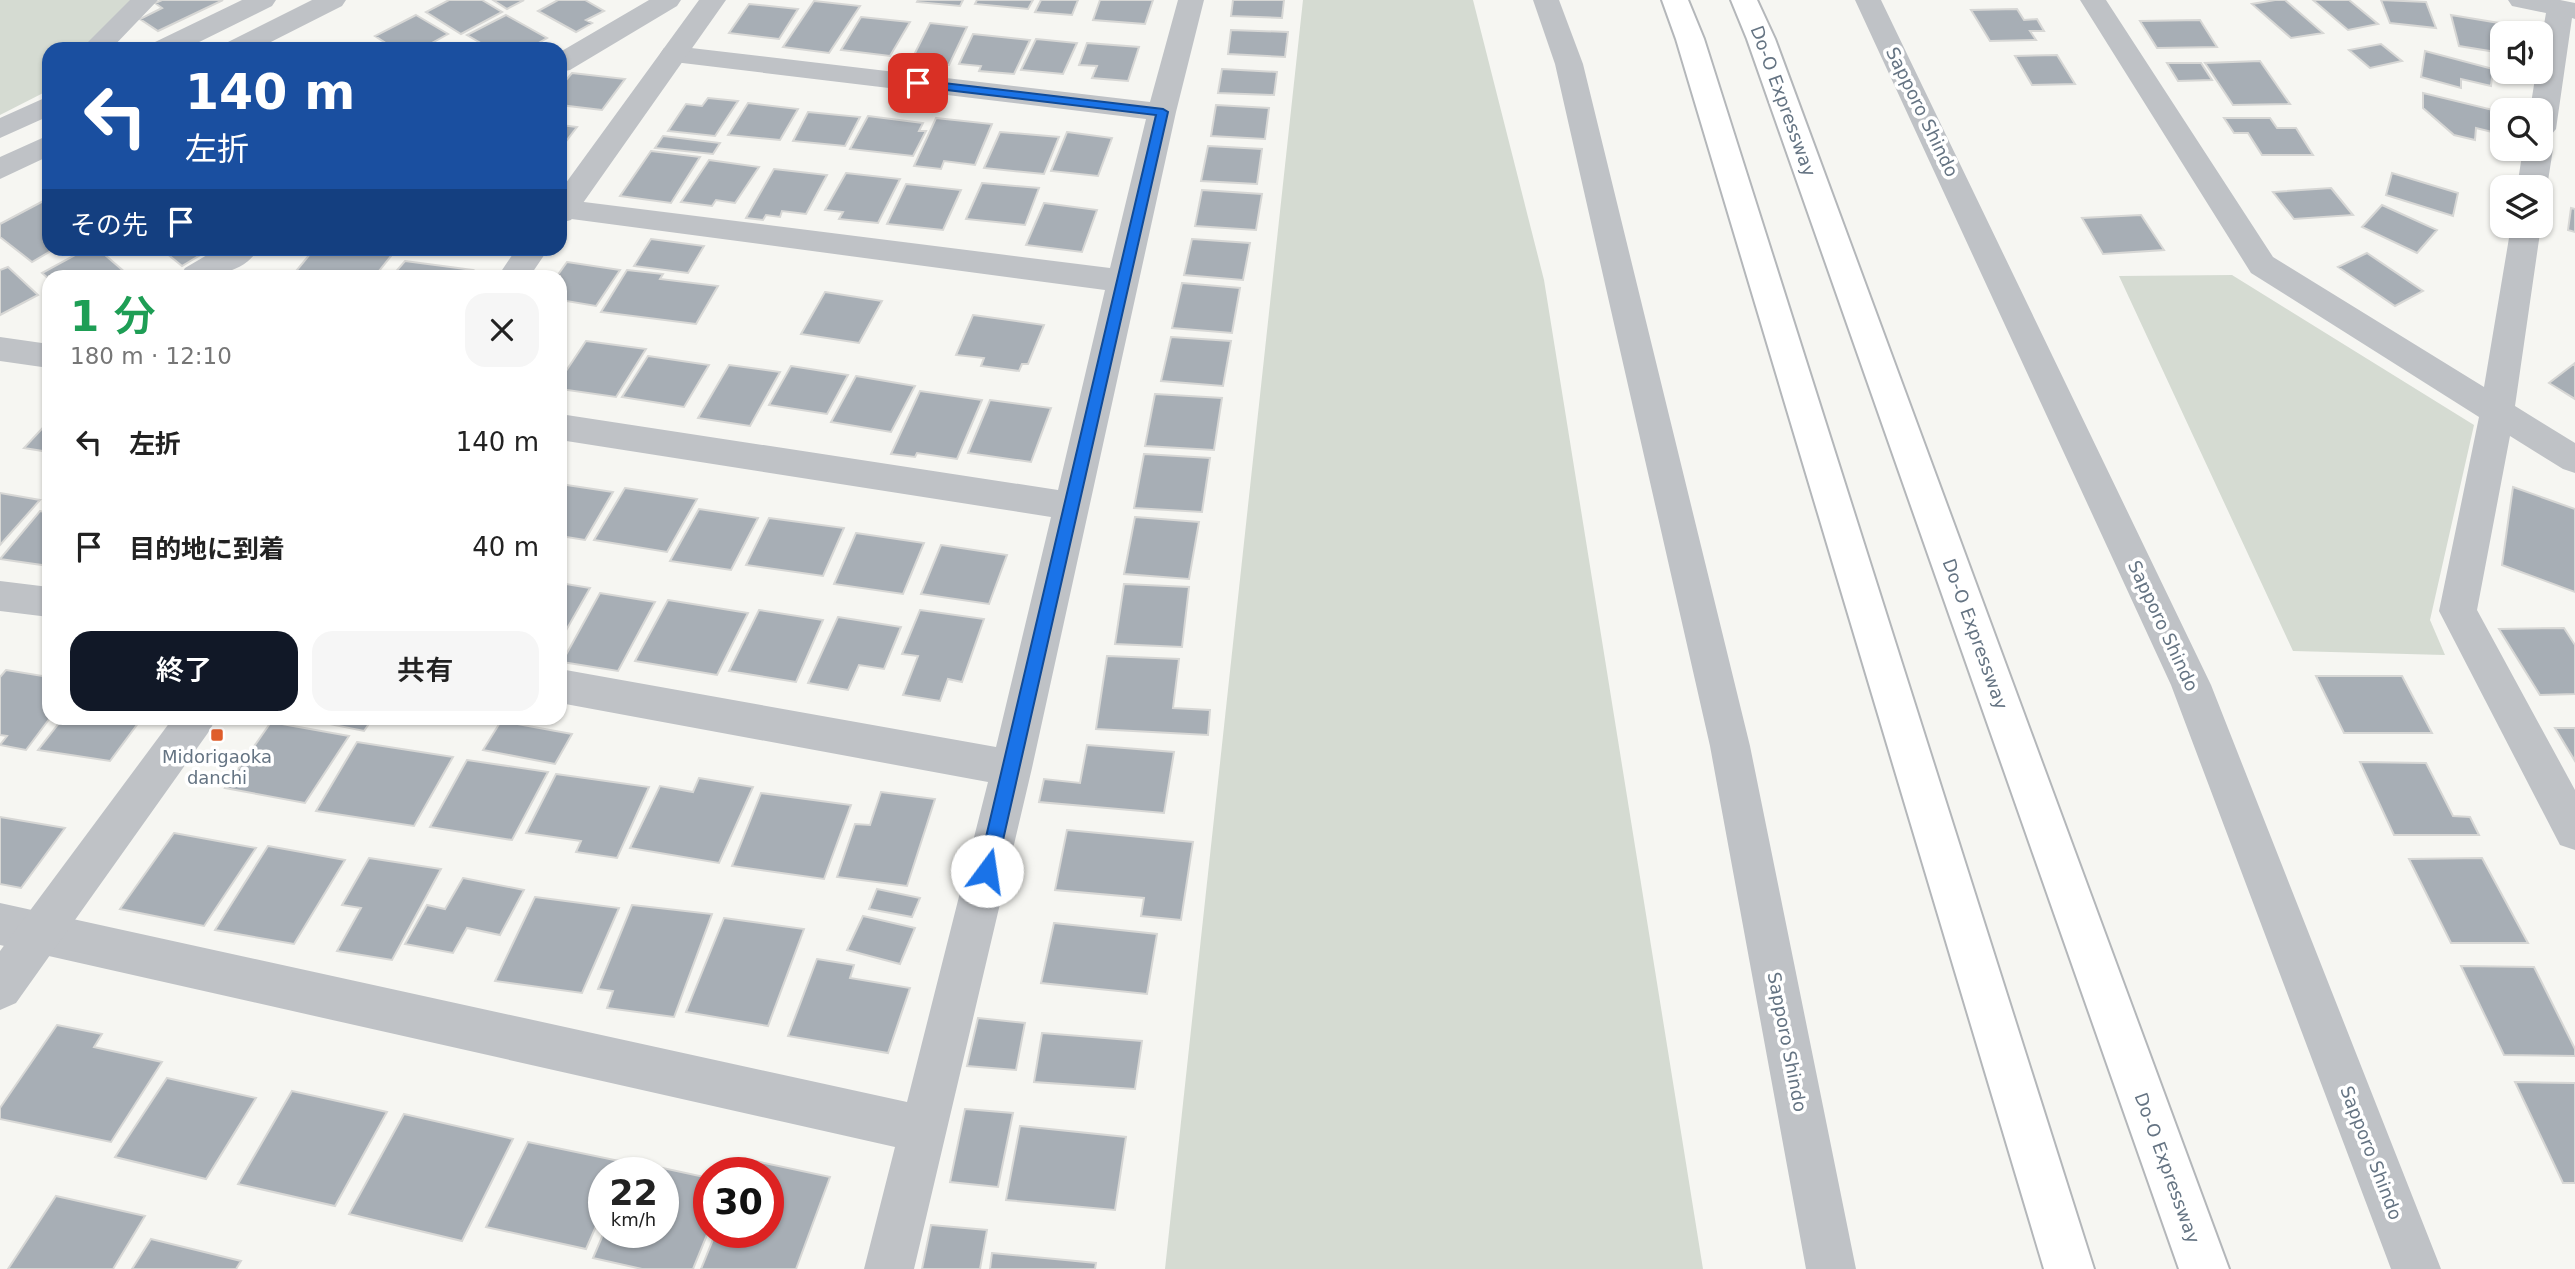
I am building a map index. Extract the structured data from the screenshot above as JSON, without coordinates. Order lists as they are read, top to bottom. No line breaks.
{"streets":{"highway":["Do-O Expressway"],"street":["Sapporo Shindo"]},"places":{"transit":["Midorigaoka danchi"]},"page":{"turn":["140 m","左折"],"then":"その先","heading":["1 分","180 m · 12:10"],"list":[{"name":"左折","value":"140 m"},{"name":"目的地に到着","value":"40 m"}],"buttons":["終了","共有"],"speed":"22 km/h","limit":"30"}}
